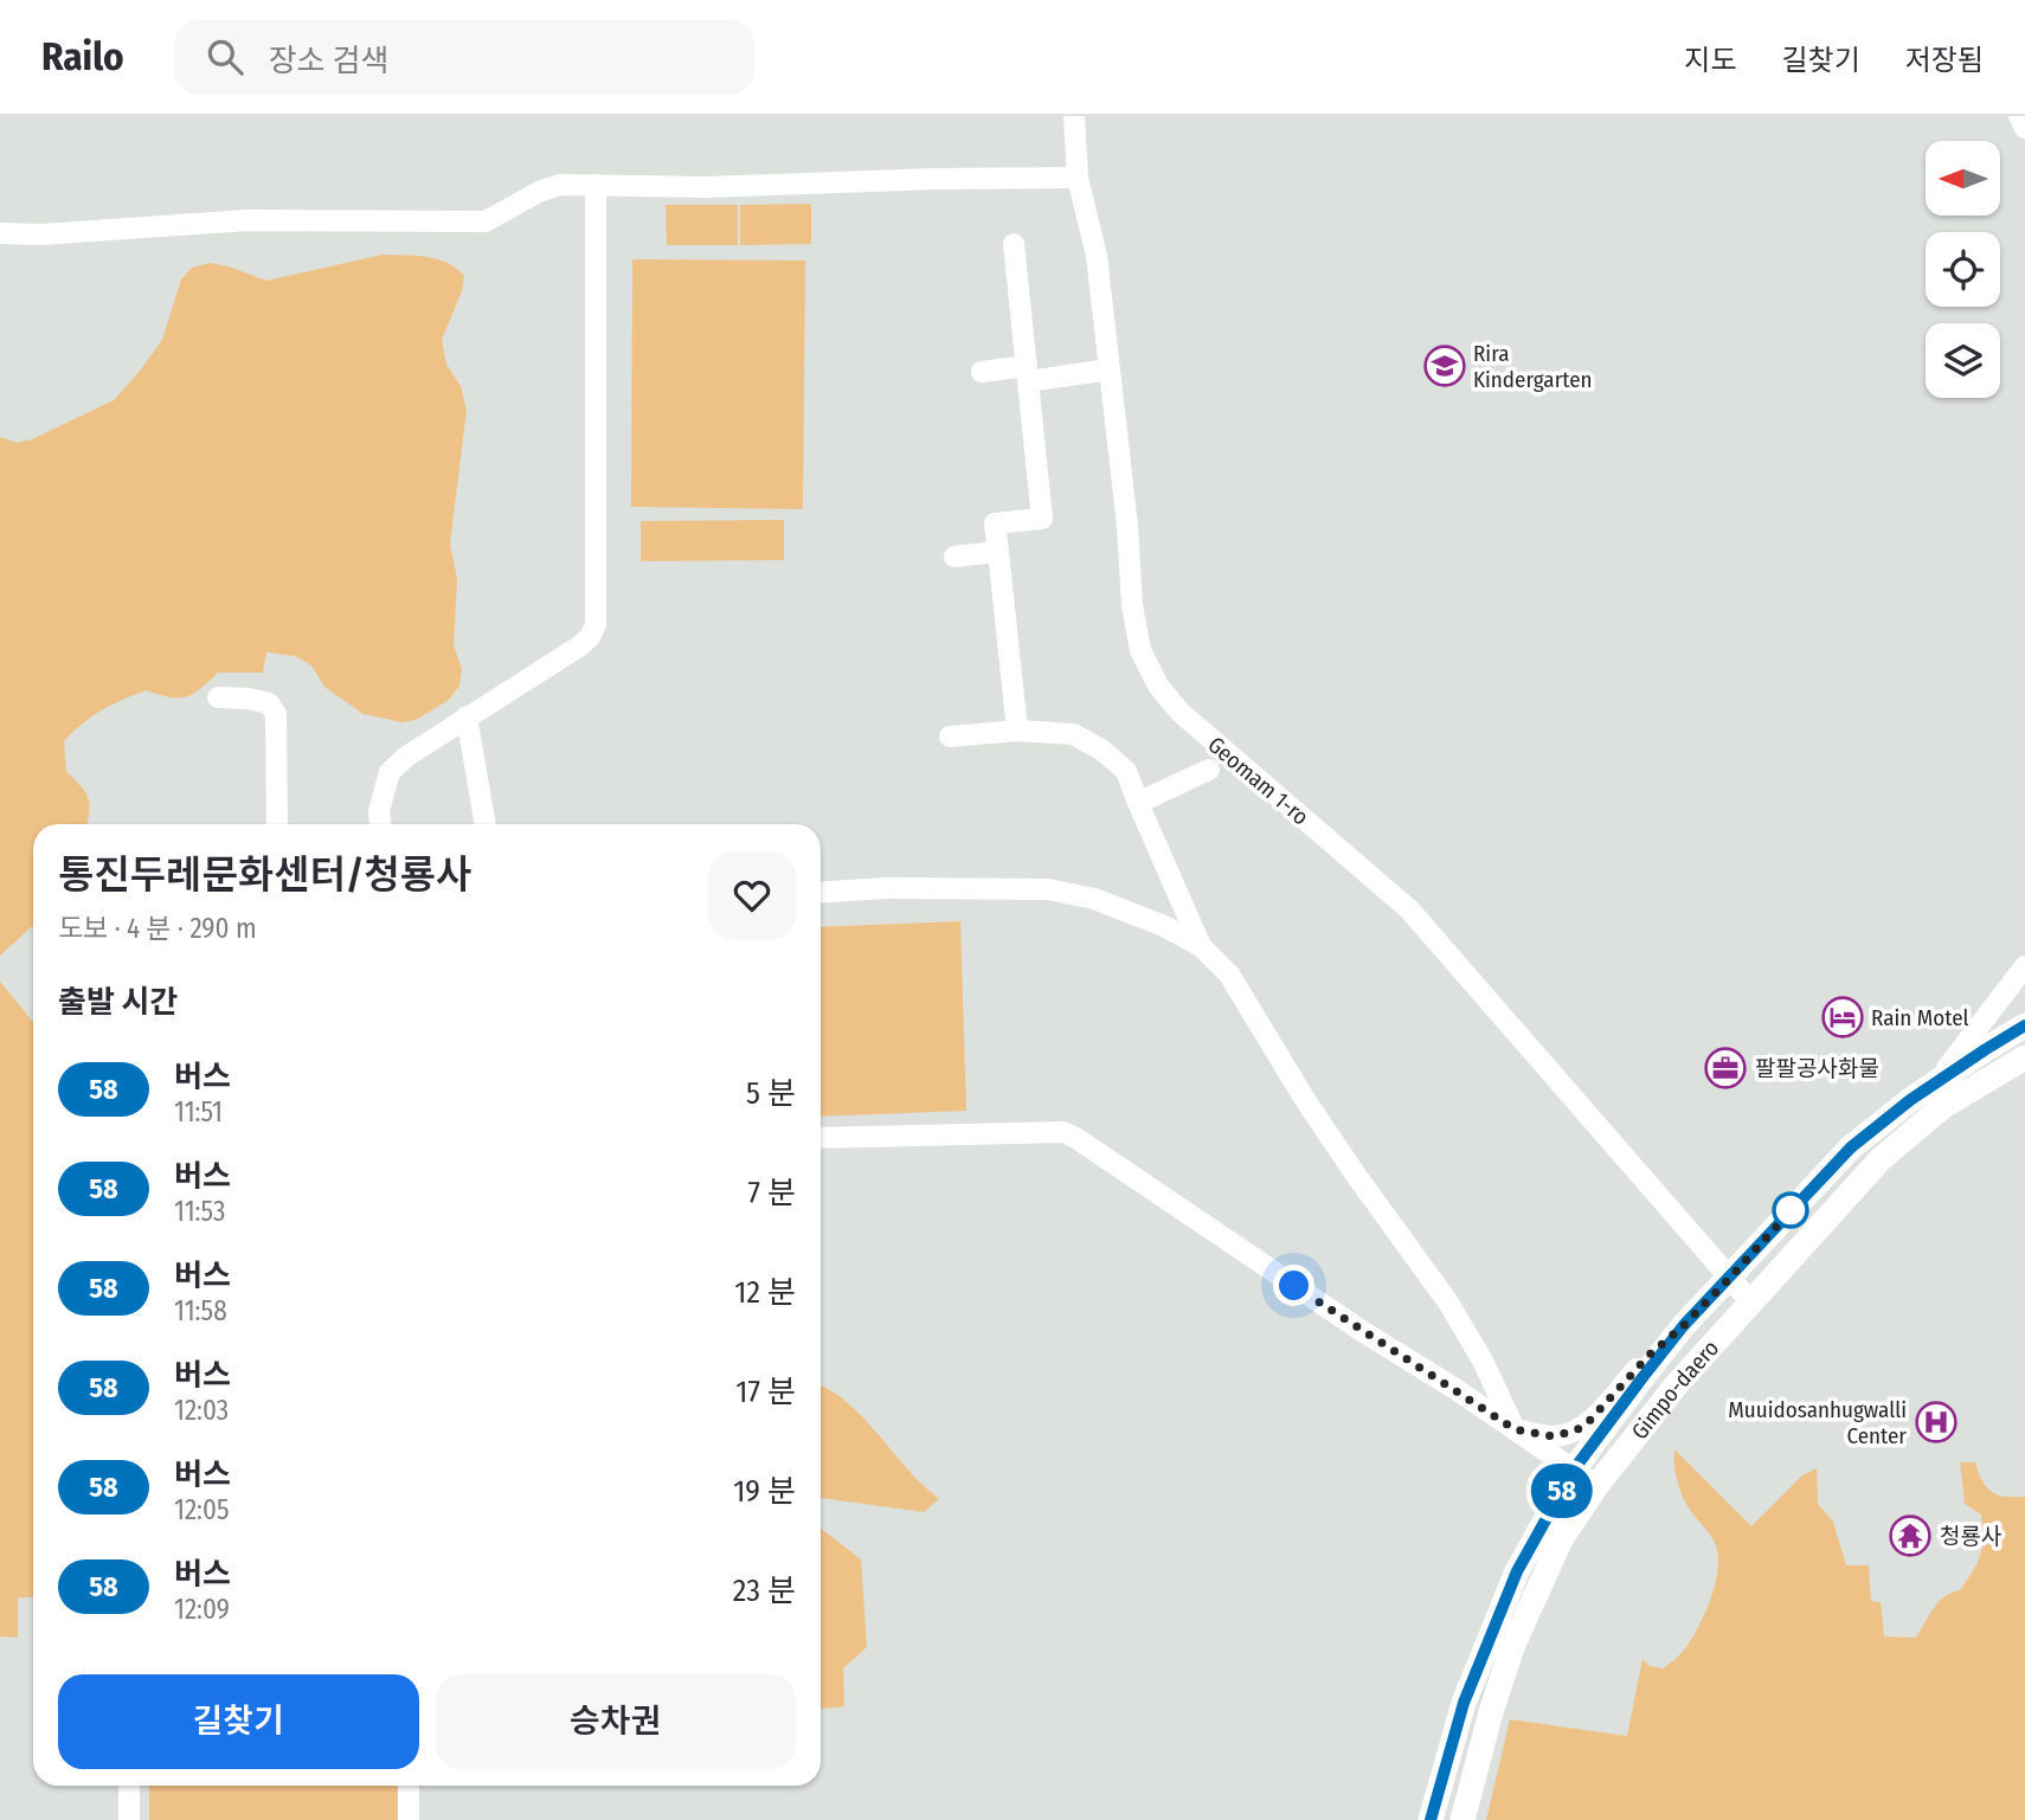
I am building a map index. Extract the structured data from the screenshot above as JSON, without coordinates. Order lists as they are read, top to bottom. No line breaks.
{"streets":{"main road":["Gimpo-daero"],"street":["Geomam 1-ro"]},"crossings":[["Geomam 1-ro","Gimpo-daero"]],"places":{"school or university":["Rira Kindergarten"],"hotel":["Rain Motel"],"office":["팔팔공사화물"],"hospital":["Muuidosanhugwalli Center"],"temple":["청룡사"]},"lines":["bus line 58"],"north":"left","page":{"header":"Railo","search":"장소 검색","nav":["지도","길찾기","저장됨"],"on_map":"58","heading":[["통진두레문화센터/청룡사","도보 · 4 분 · 290 m"],"출발 시간"],"list":[{"mark":"58","name":"버스","note":"11:51","value":"5 분"},{"mark":"58","name":"버스","note":"11:53","value":"7 분"},{"mark":"58","name":"버스","note":"11:58","value":"12 분"},{"mark":"58","name":"버스","note":"12:03","value":"17 분"},{"mark":"58","name":"버스","note":"12:05","value":"19 분"},{"mark":"58","name":"버스","note":"12:09","value":"23 분"}],"buttons":["길찾기","승차권"]}}
